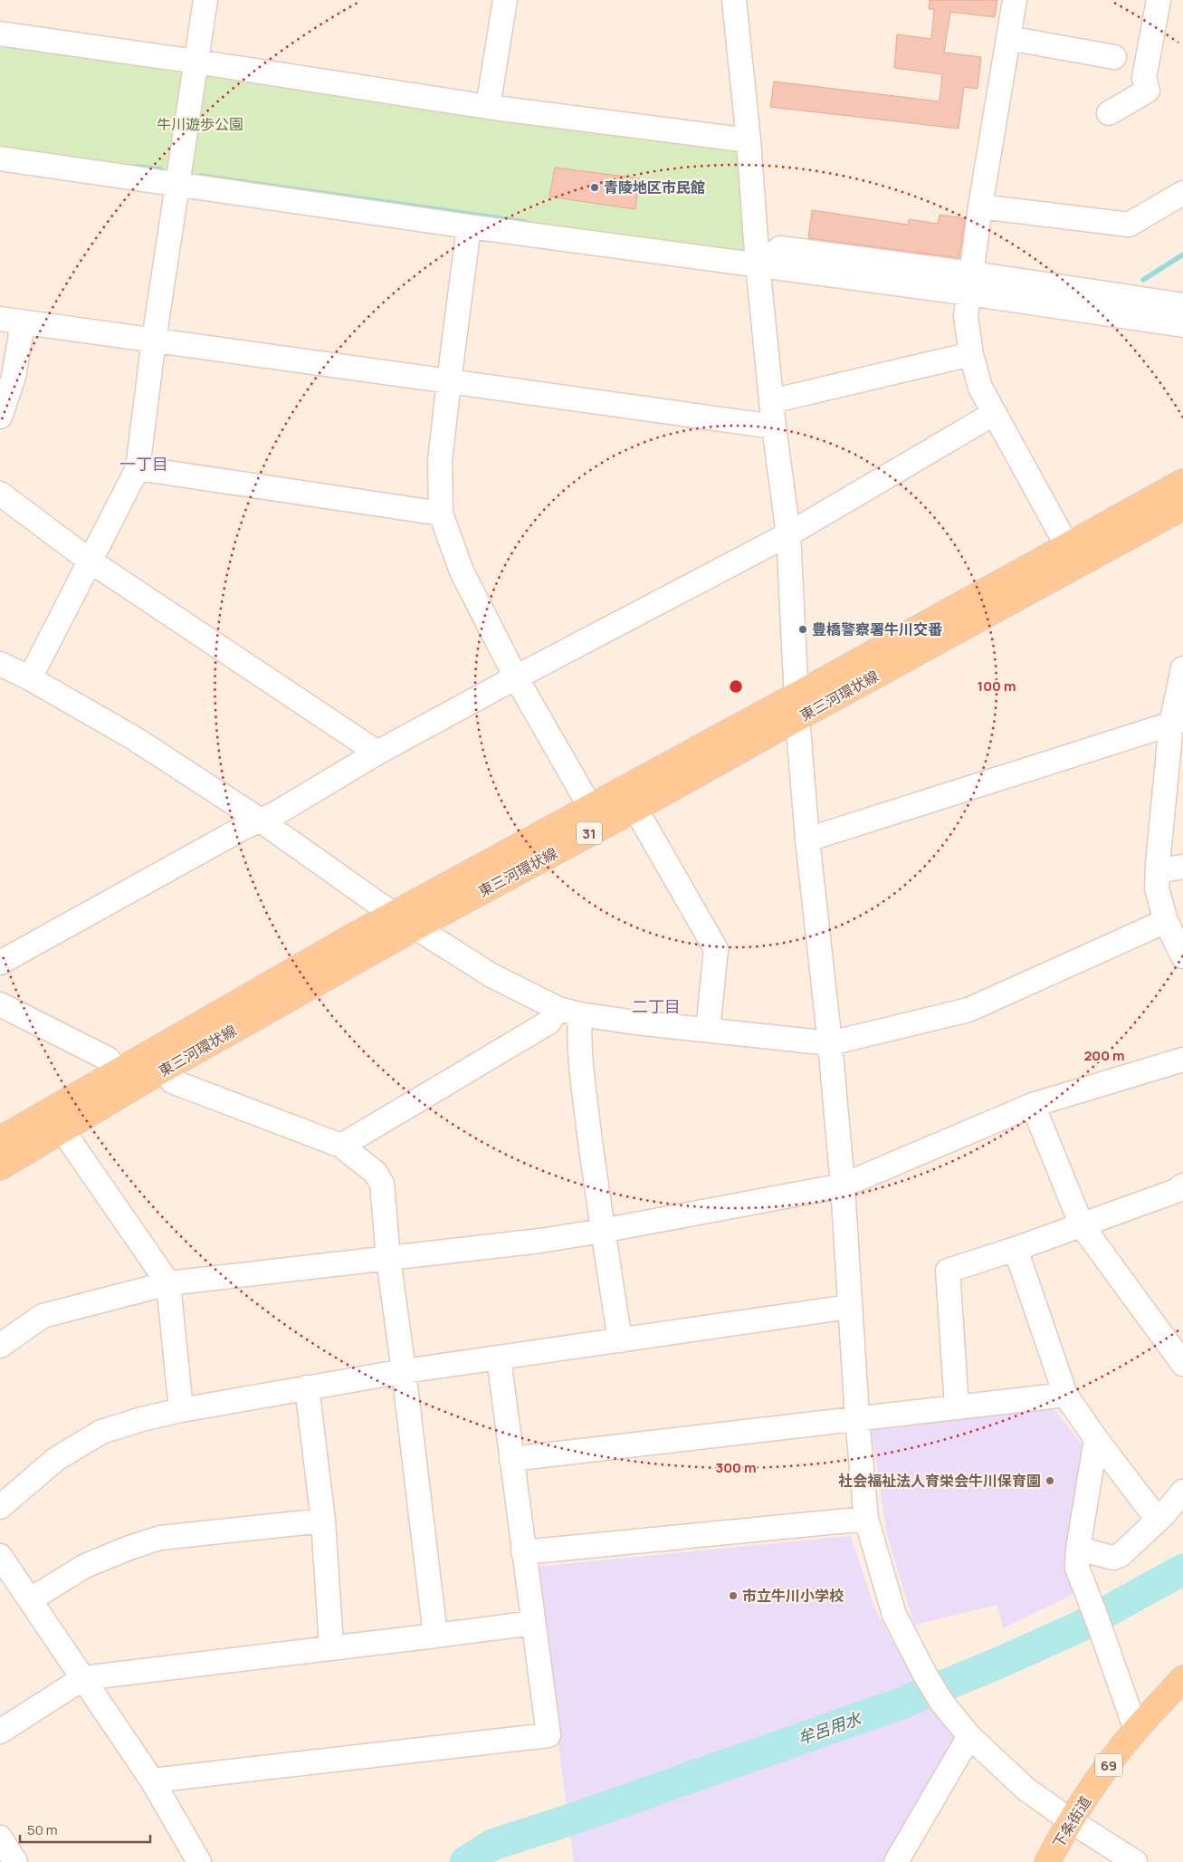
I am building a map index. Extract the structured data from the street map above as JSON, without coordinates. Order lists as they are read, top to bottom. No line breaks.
{"streets":{"main road":["東三河環状線","31","69","下条街道"]},"districts":["一丁目","二丁目"],"water":["牟呂用水"],"parks":["牛川遊歩公園"],"places":["青陵地区市民館","豊橋警察署牛川交番","社会福祉法人育栄会牛川保育園","市立牛川小学校"],"scale_bar":"50 m","rings":["100 m","200 m","300 m"]}
